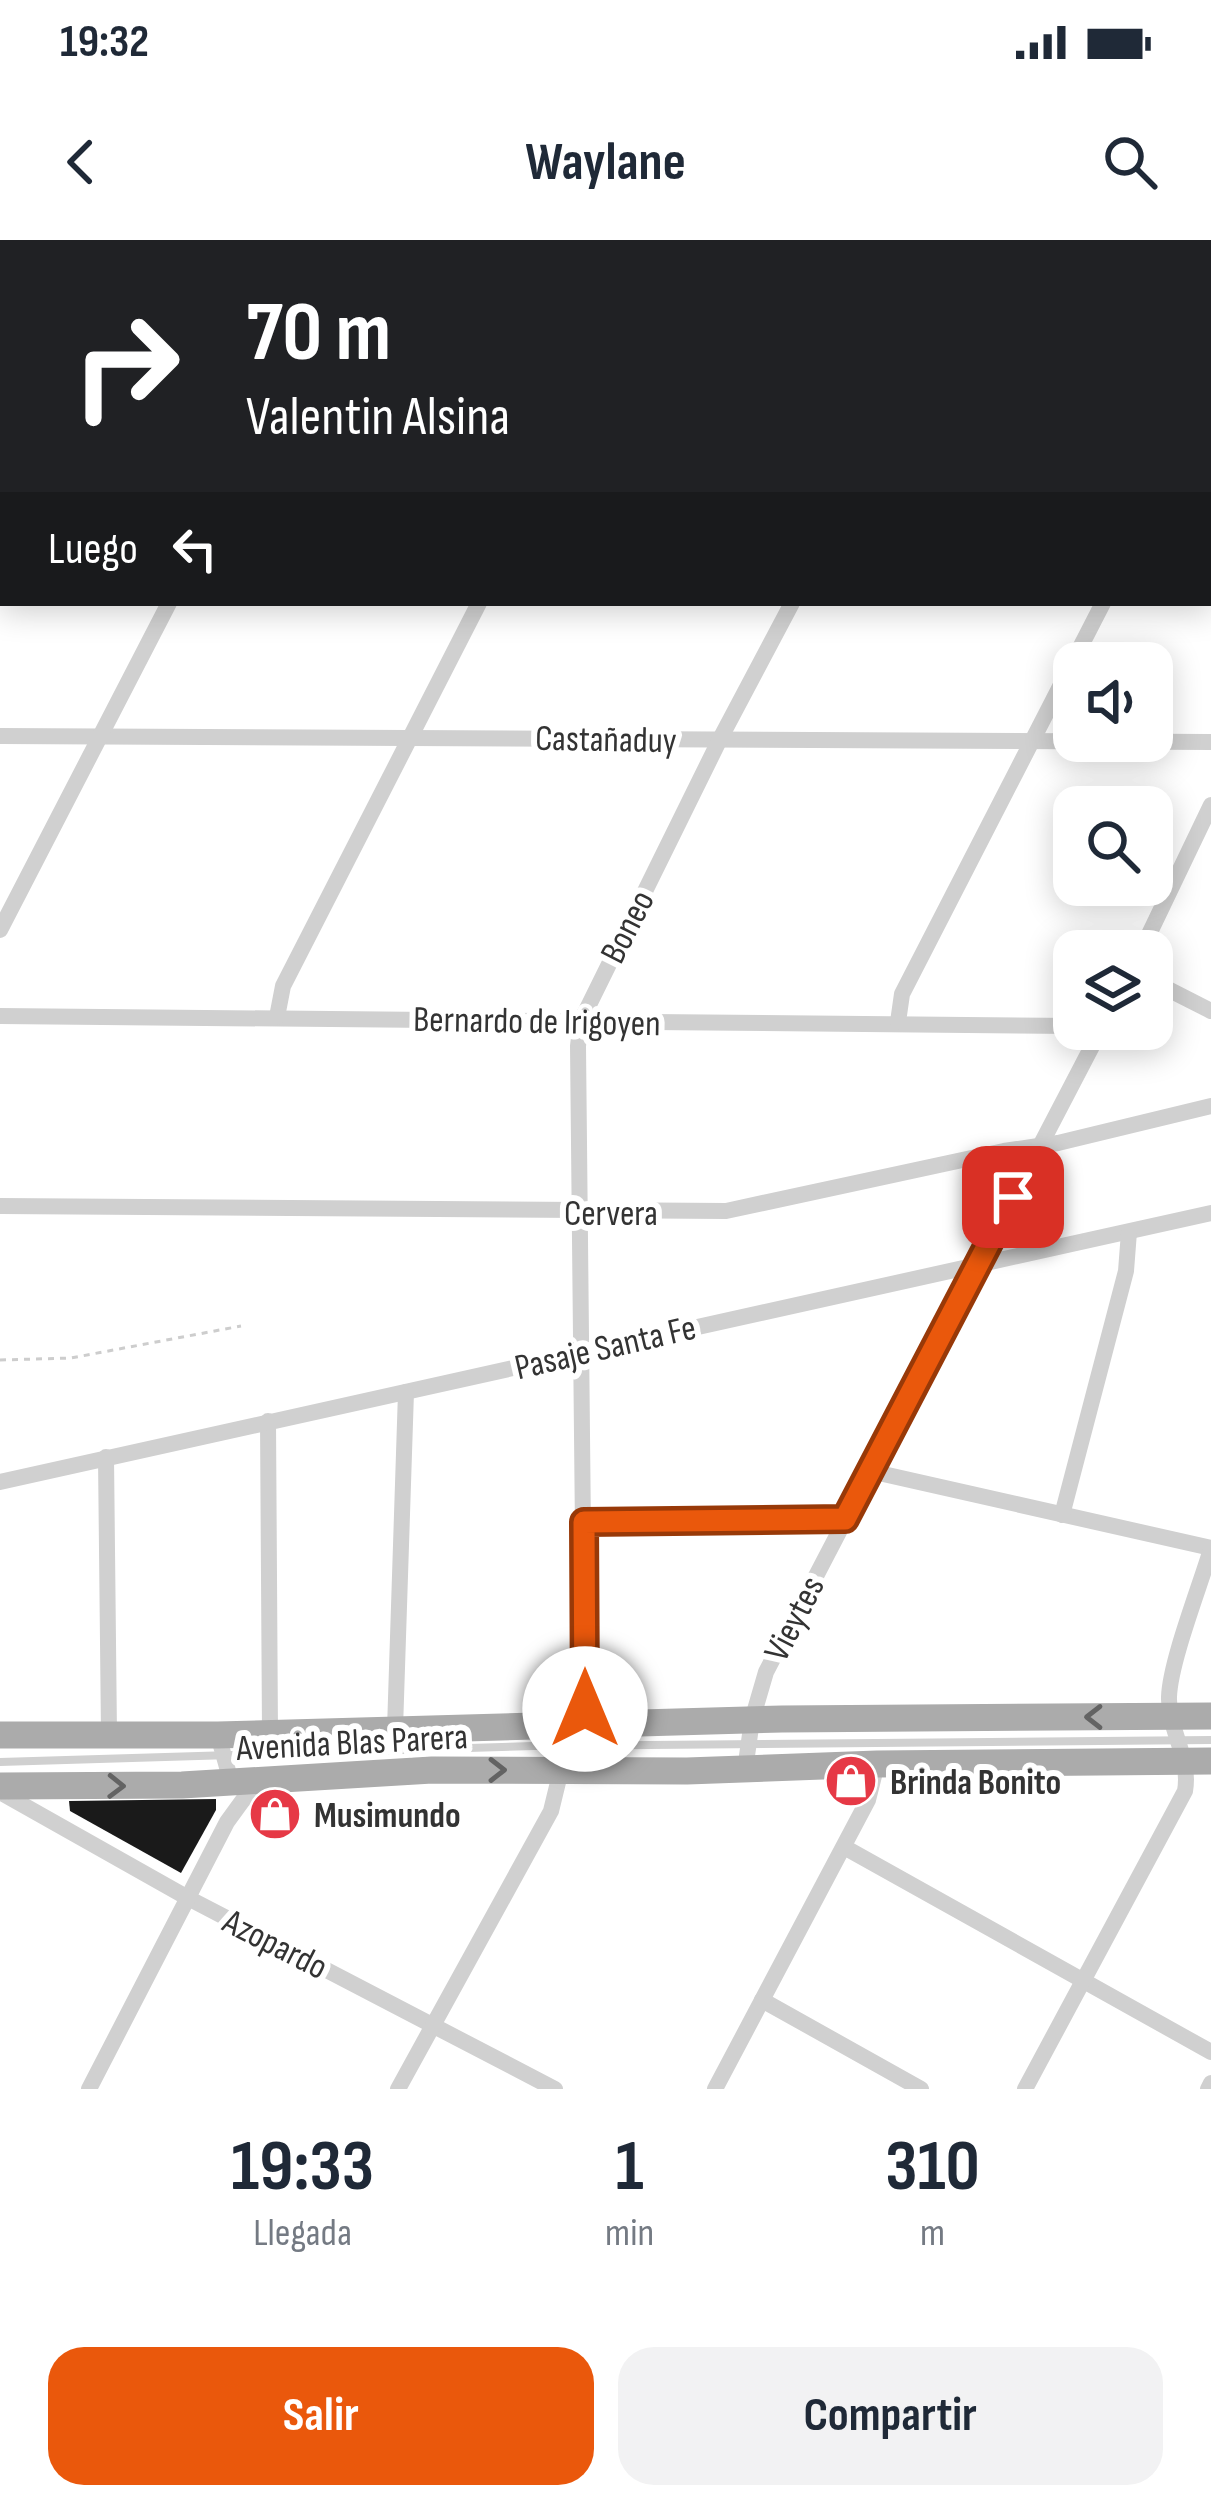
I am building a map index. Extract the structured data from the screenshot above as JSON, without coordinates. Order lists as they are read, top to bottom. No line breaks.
{"streets":{"main road":["Avenida Blas Parera"],"street":["Castañaduy","Boneo","Bernardo de Irigoyen","Cervera","Pasaje Santa Fe","Vieytes","Azopardo"]},"crossings":[["Castañaduy","Boneo"],["Boneo","Bernardo de Irigoyen"],["Boneo","Cervera"],["Boneo","Pasaje Santa Fe"],["Boneo","Avenida Blas Parera"],["Cervera","Vieytes"],["Pasaje Santa Fe","Vieytes"],["Vieytes","Avenida Blas Parera"],["Avenida Blas Parera","Azopardo"]],"places":{"shop":["Brinda Bonito","Musimundo"]},"page":{"status":"19:32","header":"Waylane","turn":["70 m","Valentin Alsina"],"then":"Luego","eta":["19:33","Llegada","1","min","310","m"],"buttons":["Salir","Compartir"]}}
